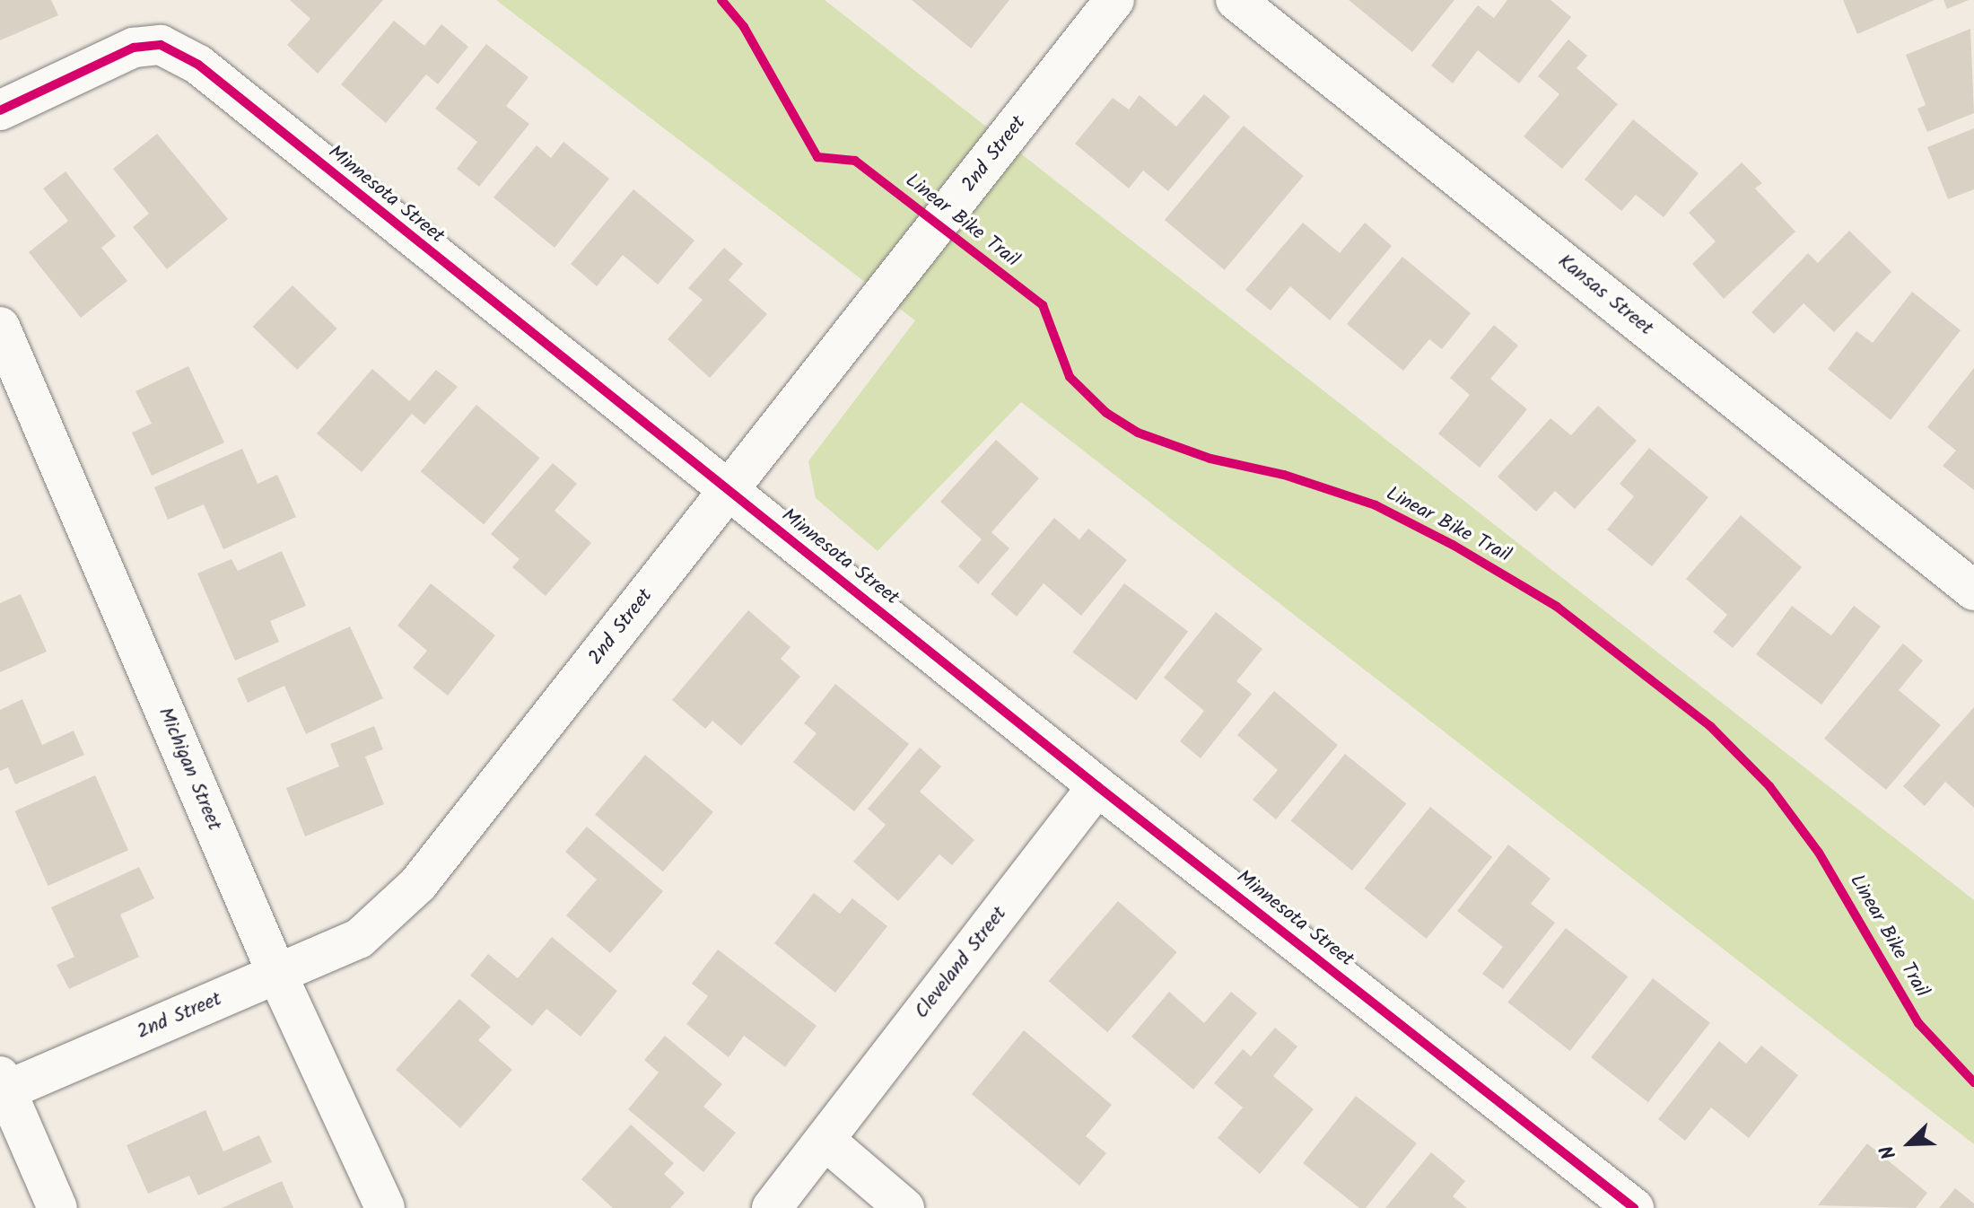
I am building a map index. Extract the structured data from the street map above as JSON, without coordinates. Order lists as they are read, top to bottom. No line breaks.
{"streets":{"street":["2nd Street","Minnesota Street","Kansas Street","Michigan Street","Cleveland Street"],"cycle path":["Linear Bike Trail"]},"crossings":[["2nd Street","Minnesota Street"],["2nd Street","Michigan Street"],["Minnesota Street","Cleveland Street"]],"north":"bottom left"}
